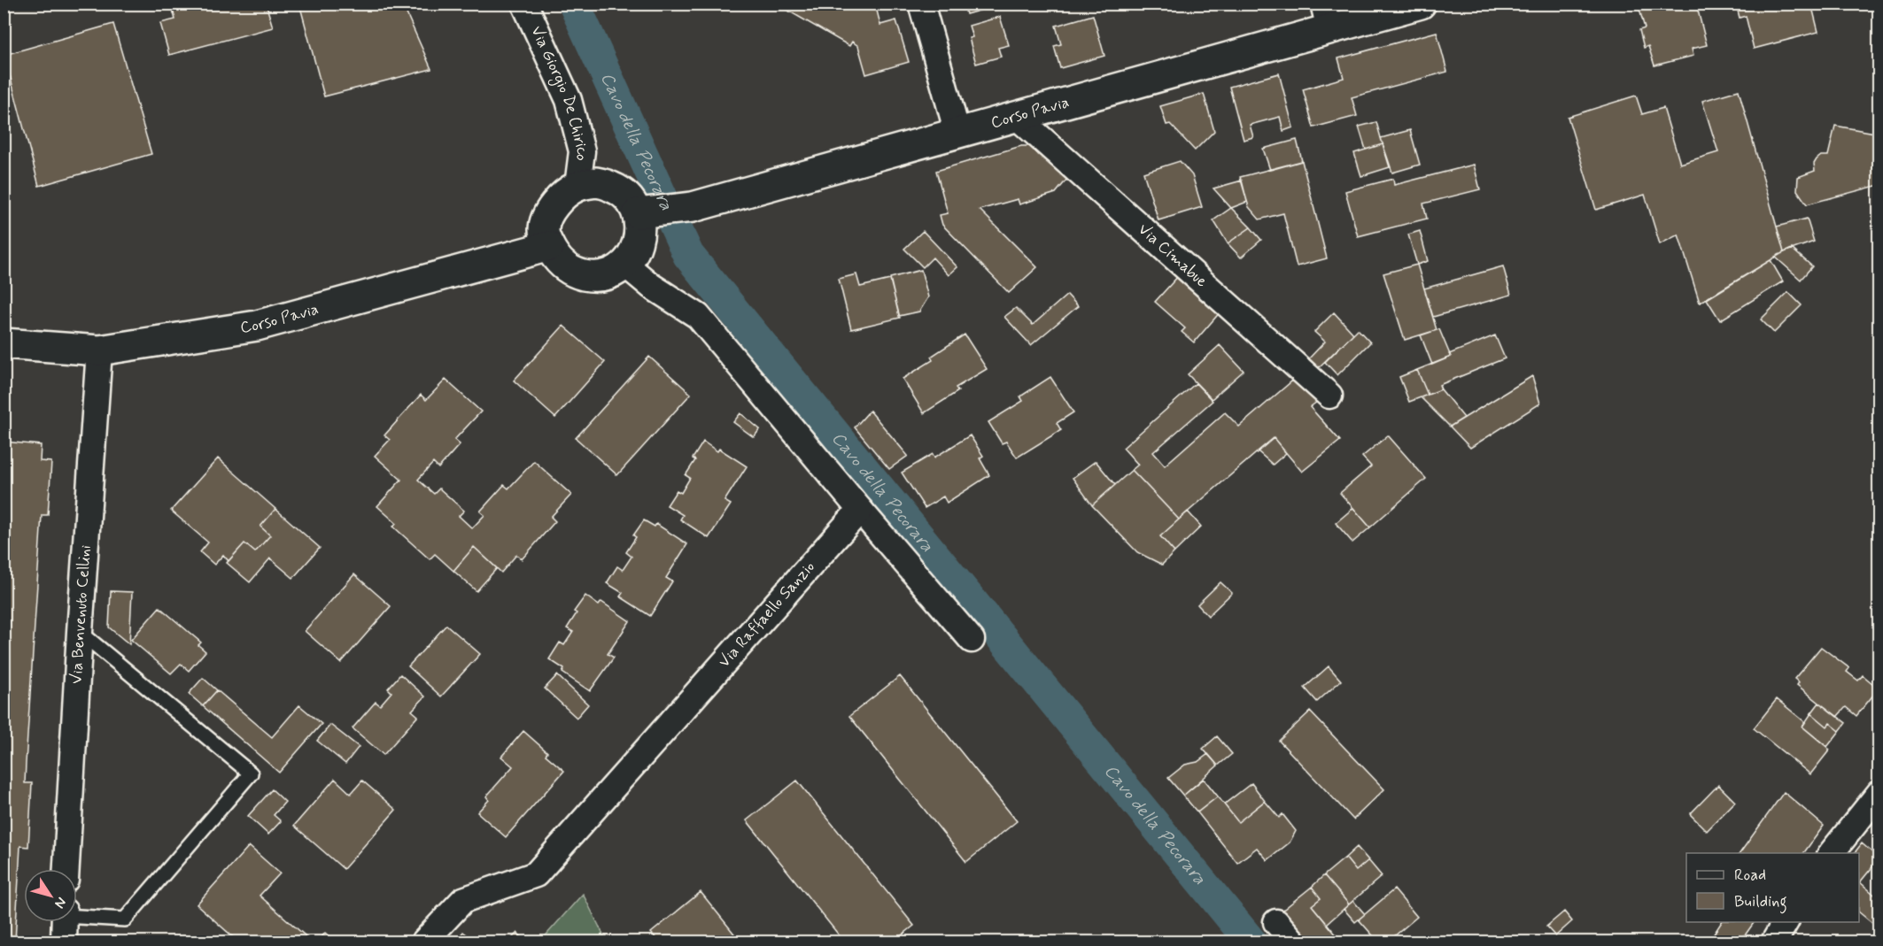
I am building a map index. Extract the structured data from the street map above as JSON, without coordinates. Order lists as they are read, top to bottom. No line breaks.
{"streets":{"street":["Via Giorgio De Chirico","Corso Pavia","Via Cimabue","Via Raffaello Sanzio","Via Benvenuto Cellini"]},"crossings":[["Via Giorgio De Chirico","Corso Pavia"],["Corso Pavia","Via Cimabue"],["Corso Pavia","Via Benvenuto Cellini"]],"water":["Cavo della Pecorara"],"legend":["Road","Building"],"north":"bottom right"}
